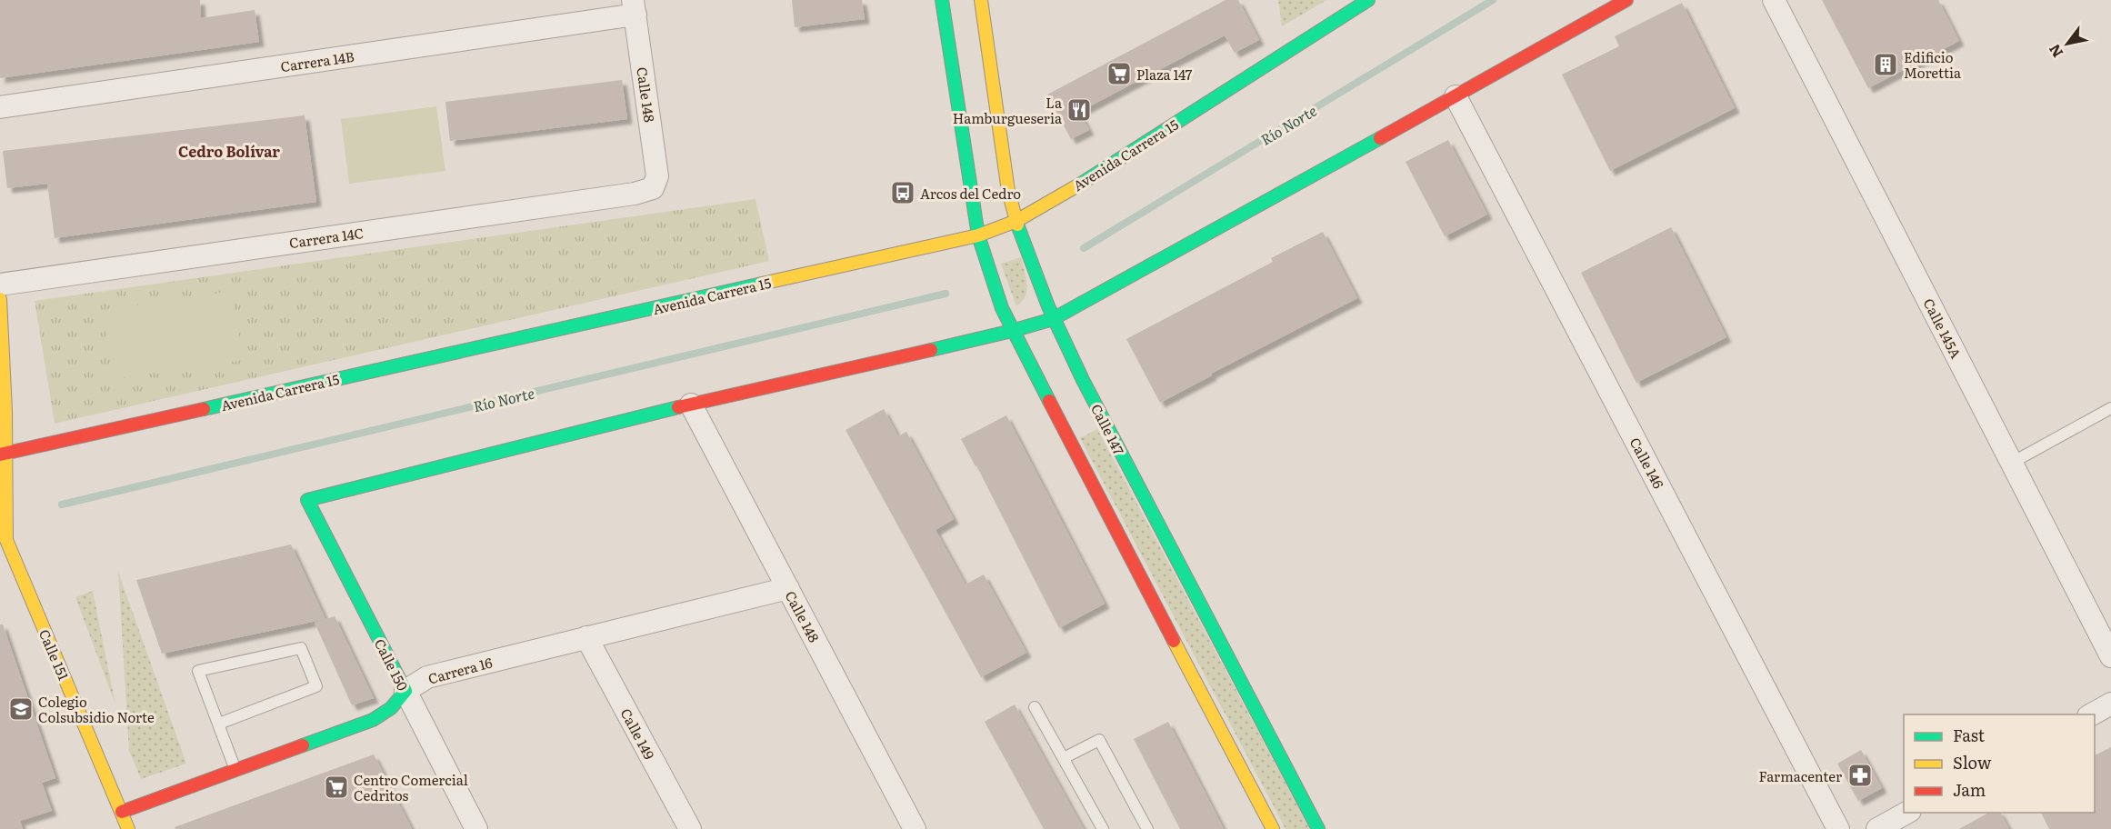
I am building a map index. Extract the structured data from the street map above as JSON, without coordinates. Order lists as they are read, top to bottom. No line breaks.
{"streets":{"main road":["Avenida Carrera 15","Calle 147","Calle 151","Calle 150","Carrera 16"],"street":["Carrera 14B","Calle 148","Carrera 14C","Calle 145A","Calle 146","Calle 149"]},"crossings":[["Carrera 14B","Calle 148"],["Calle 148","Carrera 14C"],["Calle 148","Calle 150"],["Calle 148","Carrera 16"],["Avenida Carrera 15","Calle 147"],["Avenida Carrera 15","Calle 151"],["Calle 151","Carrera 16"],["Calle 150","Carrera 16"],["Carrera 16","Calle 149"]],"districts":["Cedro Bolívar"],"water":["Río Norte"],"places":{"building":["Edificio Morettia"],"supermarket":["Plaza 147","Centro Comercial Cedritos"],"restaurant":["La Hamburgueseria"],"bus stop":["Arcos del Cedro"],"school or university":["Colegio Colsubsidio Norte"],"pharmacy":["Farmacenter"]},"legend":["Fast","Slow","Jam"],"north":"bottom left"}
